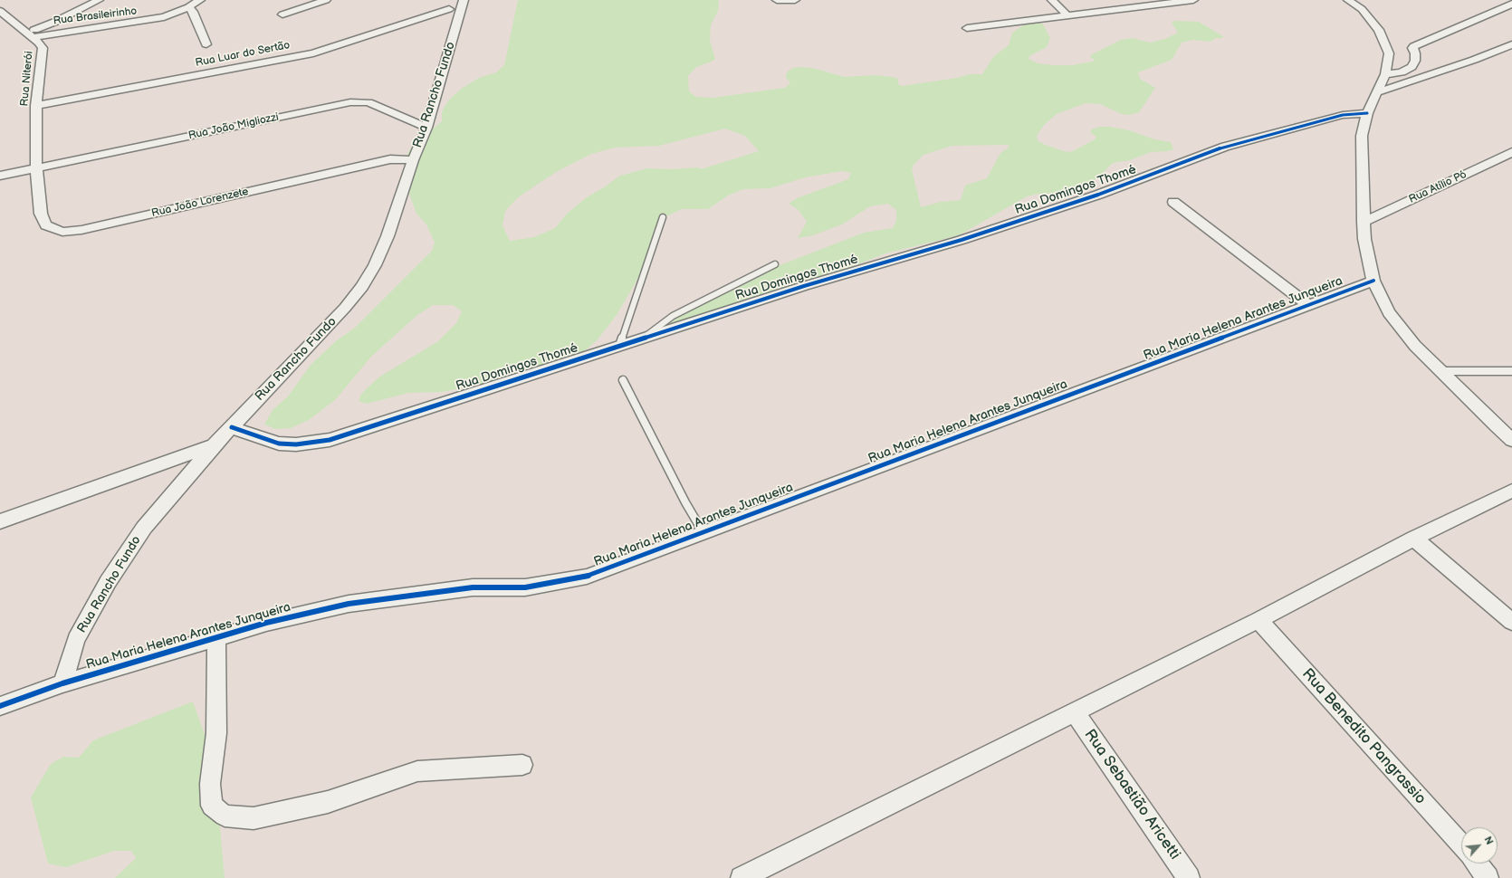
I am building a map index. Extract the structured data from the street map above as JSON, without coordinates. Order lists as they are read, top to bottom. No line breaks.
{"streets":{"street":["Rua Brasileirinho","Rua Luar do Sertão","Rua Niterói","Rua Rancho Fundo","Rua João Migliozzi","Rua Atílio Pó","Rua Domingos Thomé","Rua João Lorenzete","Rua Maria Helena Arantes Junqueira","Rua Benedito Pangrassio","Rua Sebastião Aricetti"]},"crossings":[["Rua Brasileirinho","Rua Niterói"],["Rua Luar do Sertão","Rua Niterói"],["Rua Luar do Sertão","Rua Rancho Fundo"],["Rua Niterói","Rua João Migliozzi"],["Rua Niterói","Rua João Lorenzete"],["Rua Rancho Fundo","Rua João Migliozzi"],["Rua Rancho Fundo","Rua Domingos Thomé"],["Rua Rancho Fundo","Rua João Lorenzete"],["Rua Rancho Fundo","Rua Maria Helena Arantes Junqueira"],["Rua João Migliozzi","Rua João Lorenzete"]],"north":"top right"}
